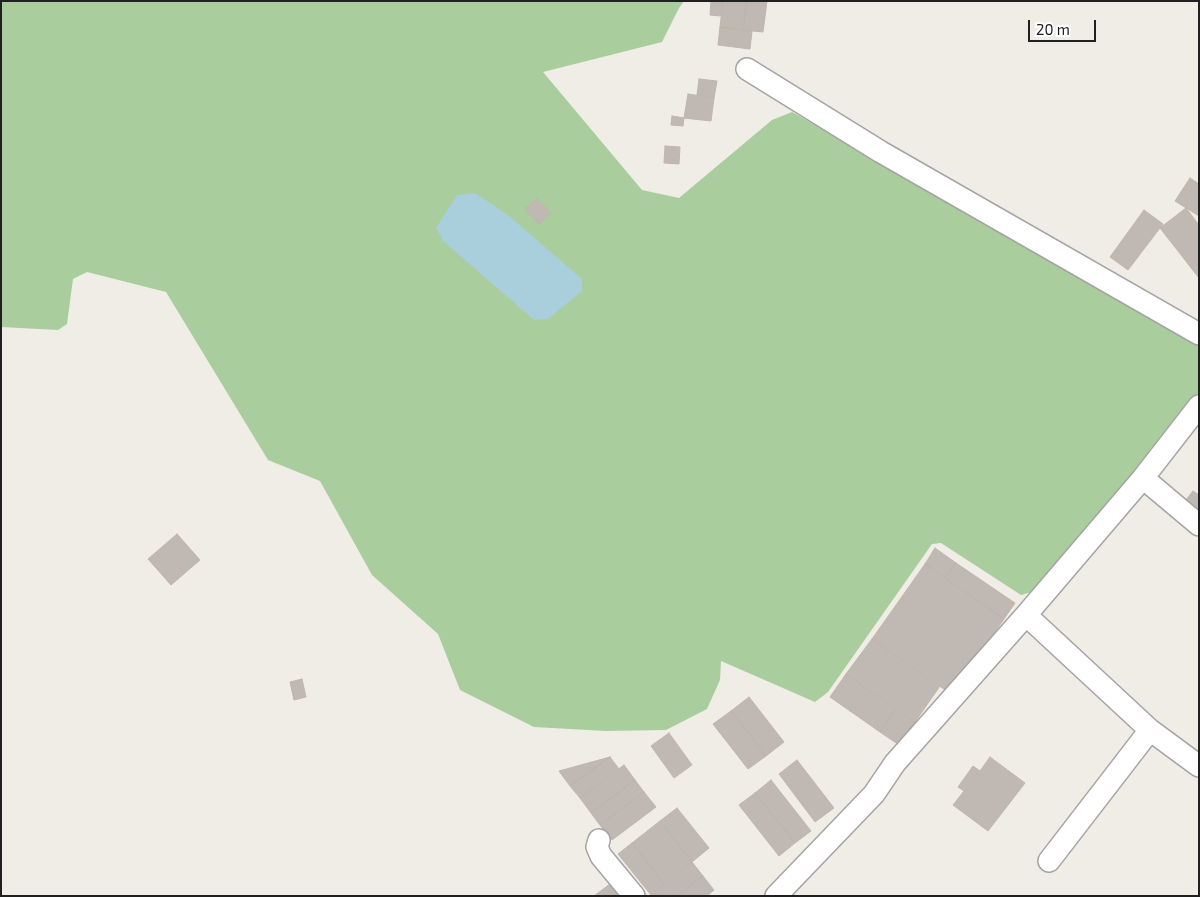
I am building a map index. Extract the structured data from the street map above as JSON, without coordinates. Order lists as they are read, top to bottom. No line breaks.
{"scale_bar":"20 m"}
